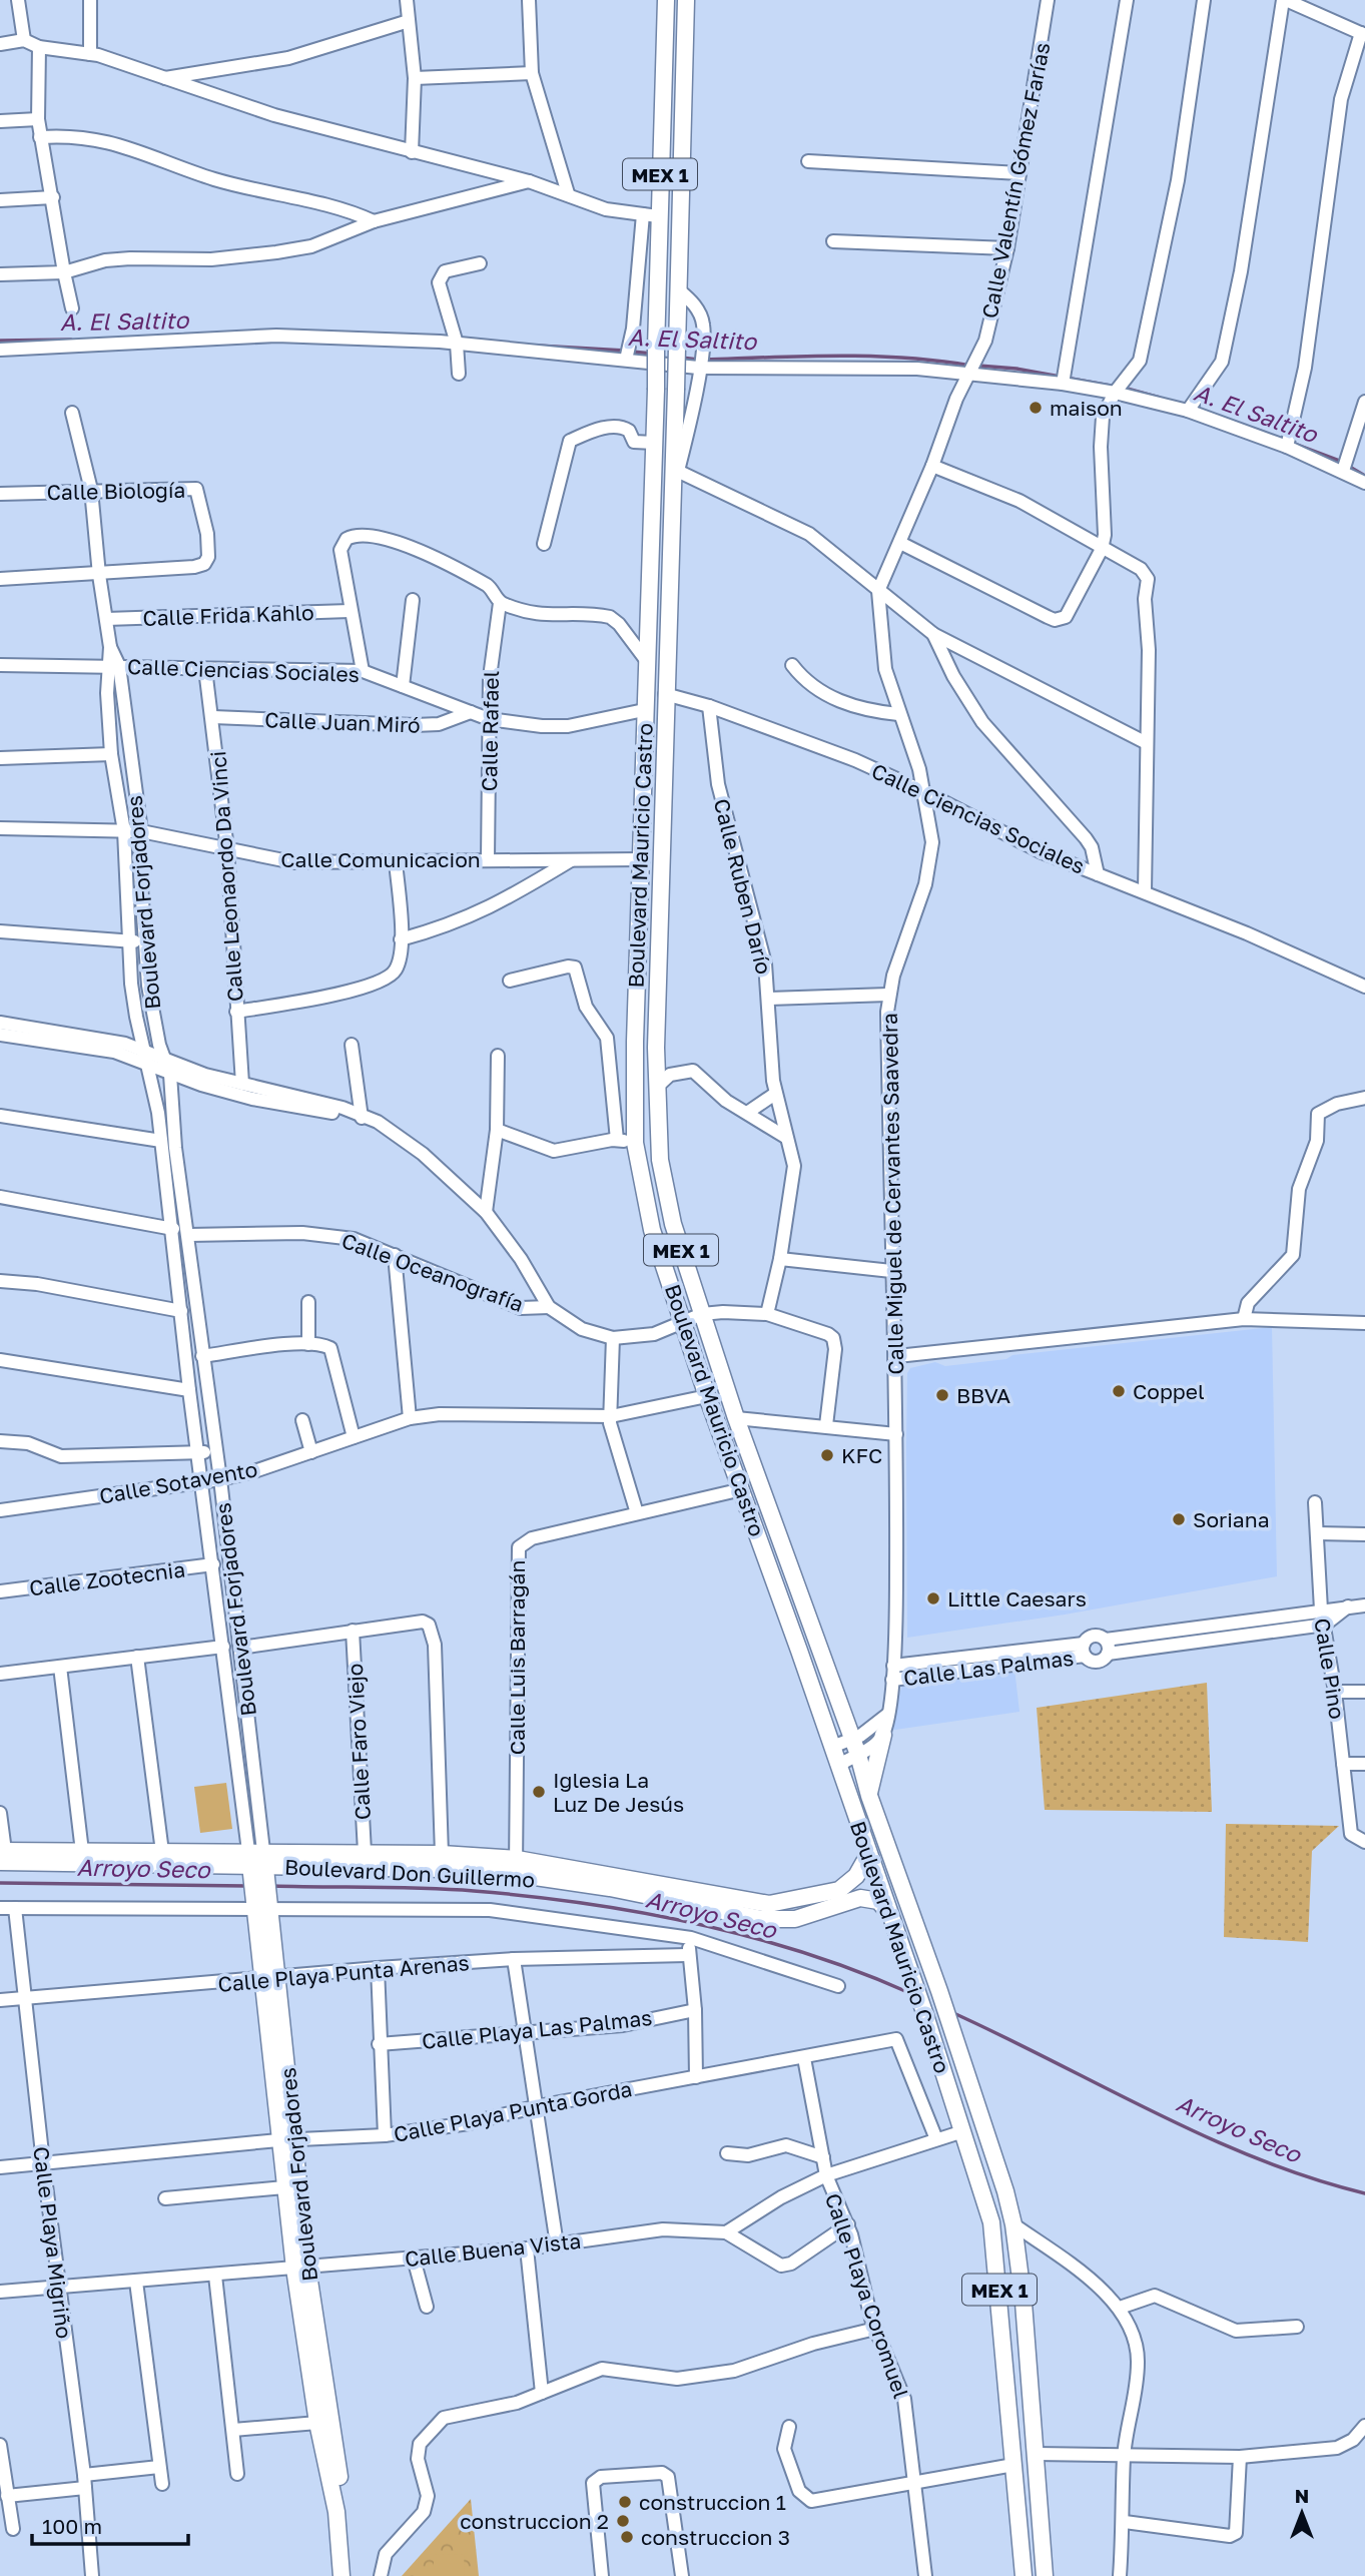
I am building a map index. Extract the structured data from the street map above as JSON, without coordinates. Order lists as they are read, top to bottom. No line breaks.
{"streets":{"main road":["MEX 1","Boulevard Mauricio Castro","Boulevard Forjadores","Boulevard Don Guillermo"],"street":["Calle Valentín Gómez Farías","Calle Biología","Calle Frida Kahlo","Calle Ciencias Sociales","Calle Juan Miró","Calle Rafael","Calle Comunicacion","Calle Leonaordo Da Vinci","Calle Ruben Darío","Calle Miguel de Cervantes Saavedra","Calle Oceanografía","Calle Sotavento","Calle Zootecnia","Calle Luis Barragán","Calle Las Palmas","Calle Pino","Calle Faro Viejo","Calle Playa Punta Arenas","Calle Playa Las Palmas","Calle Playa Punta Gorda","Calle Playa Migriño","Calle Buena Vista","Calle Playa Coromuel"]},"crossings":[["Calle Valentín Gómez Farías","Calle Miguel de Cervantes Saavedra"],["Calle Biología","Boulevard Forjadores"],["Calle Frida Kahlo","Boulevard Forjadores"],["Calle Ciencias Sociales","Calle Juan Miró"],["Calle Ciencias Sociales","Calle Rafael"],["Calle Ciencias Sociales","Boulevard Mauricio Castro"],["Calle Ciencias Sociales","Calle Leonaordo Da Vinci"],["Calle Ciencias Sociales","Calle Ruben Darío"],["Calle Ciencias Sociales","Boulevard Forjadores"],["Calle Ciencias Sociales","Calle Miguel de Cervantes Saavedra"],["Calle Juan Miró","Calle Leonaordo Da Vinci"],["Calle Rafael","Calle Comunicacion"],["Boulevard Mauricio Castro","Calle Comunicacion"],["Boulevard Mauricio Castro","Calle Sotavento"],["Boulevard Mauricio Castro","Calle Luis Barragán"],["Boulevard Mauricio Castro","Boulevard Don Guillermo"],["Calle Comunicacion","Calle Leonaordo Da Vinci"],["Calle Comunicacion","Boulevard Forjadores"],["Boulevard Forjadores","Calle Oceanografía"],["Boulevard Forjadores","Calle Sotavento"],["Boulevard Forjadores","Calle Zootecnia"],["Boulevard Forjadores","Boulevard Don Guillermo"],["Boulevard Forjadores","Calle Playa Punta Arenas"],["Boulevard Forjadores","Calle Playa Punta Gorda"],["Boulevard Forjadores","Calle Buena Vista"],["Calle Miguel de Cervantes Saavedra","Calle Las Palmas"],["Calle Luis Barragán","Boulevard Don Guillermo"],["Calle Faro Viejo","Boulevard Don Guillermo"],["Boulevard Don Guillermo","Calle Playa Migriño"],["Calle Playa Punta Arenas","Calle Playa Migriño"],["Calle Playa Punta Gorda","Calle Playa Migriño"],["Calle Playa Punta Gorda","Calle Playa Coromuel"],["Calle Playa Migriño","Calle Buena Vista"]],"water":["A. El Saltito","Arroyo Seco"],"places":["maison","Coppel","BBVA","KFC","Soriana","Little Caesars","Iglesia La Luz De Jesús","construccion 1","construccion 2","construccion 3"],"scale_bar":"100 m","north":"top"}
